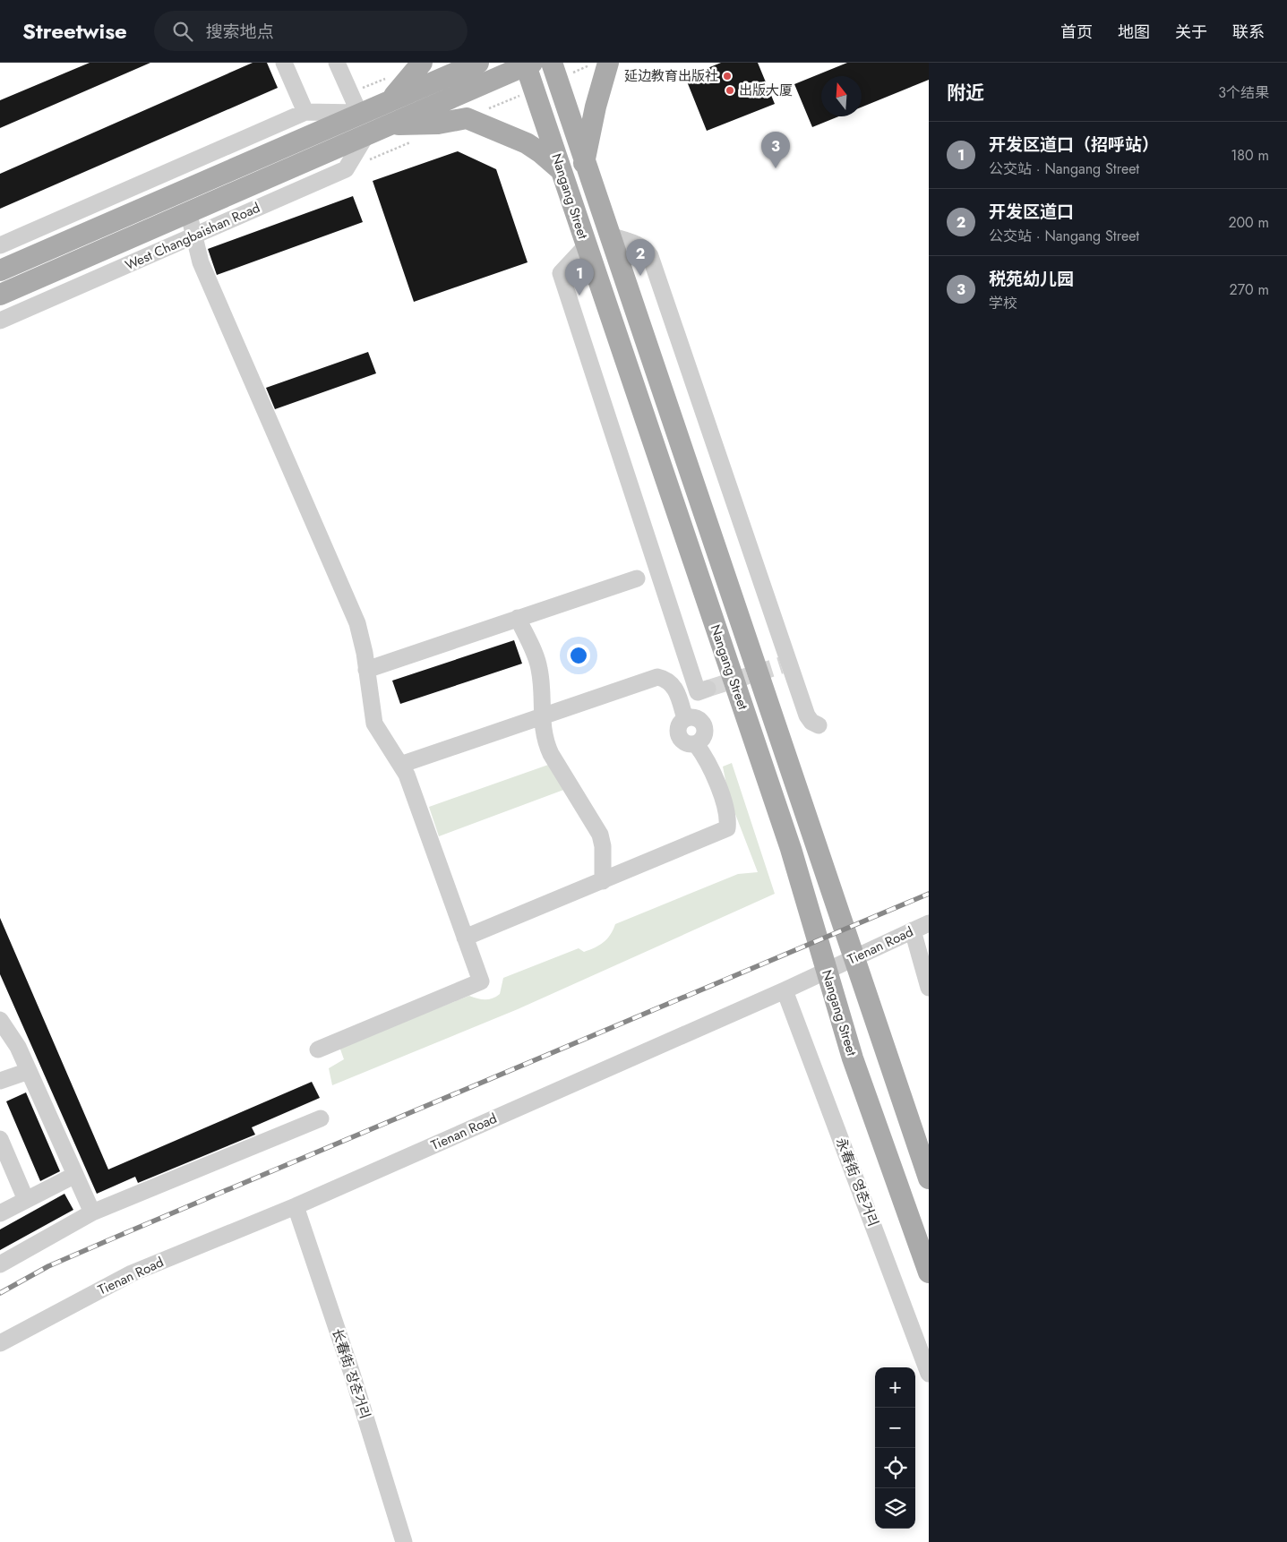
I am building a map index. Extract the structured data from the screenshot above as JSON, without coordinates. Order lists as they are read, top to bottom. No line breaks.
{"streets":{"main road":["Nangang Street","West Changbaishan Road"],"street":["Tienan Road","永春街 영춘거리","长春街 장춘거리"]},"crossings":[["Nangang Street","West Changbaishan Road"],["Tienan Road","永春街 영춘거리"],["Tienan Road","长春街 장춘거리"]],"places":["延边教育出版社","出版大厦"],"north":"top","page":{"header":"Streetwise","search":"搜索地点","nav":["首页","地图","关于","联系"],"heading":["附近","3个结果"],"list":[{"mark":"1","name":"开发区道口（招呼站）","note":"公交站 · Nangang Street","value":"180 m"},{"mark":"2","name":"开发区道口","note":"公交站 · Nangang Street","value":"200 m"},{"mark":"3","name":"税苑幼儿园","note":"学校","value":"270 m"}],"pins":["3","2","1"],"map_buttons":["+","−"]}}
